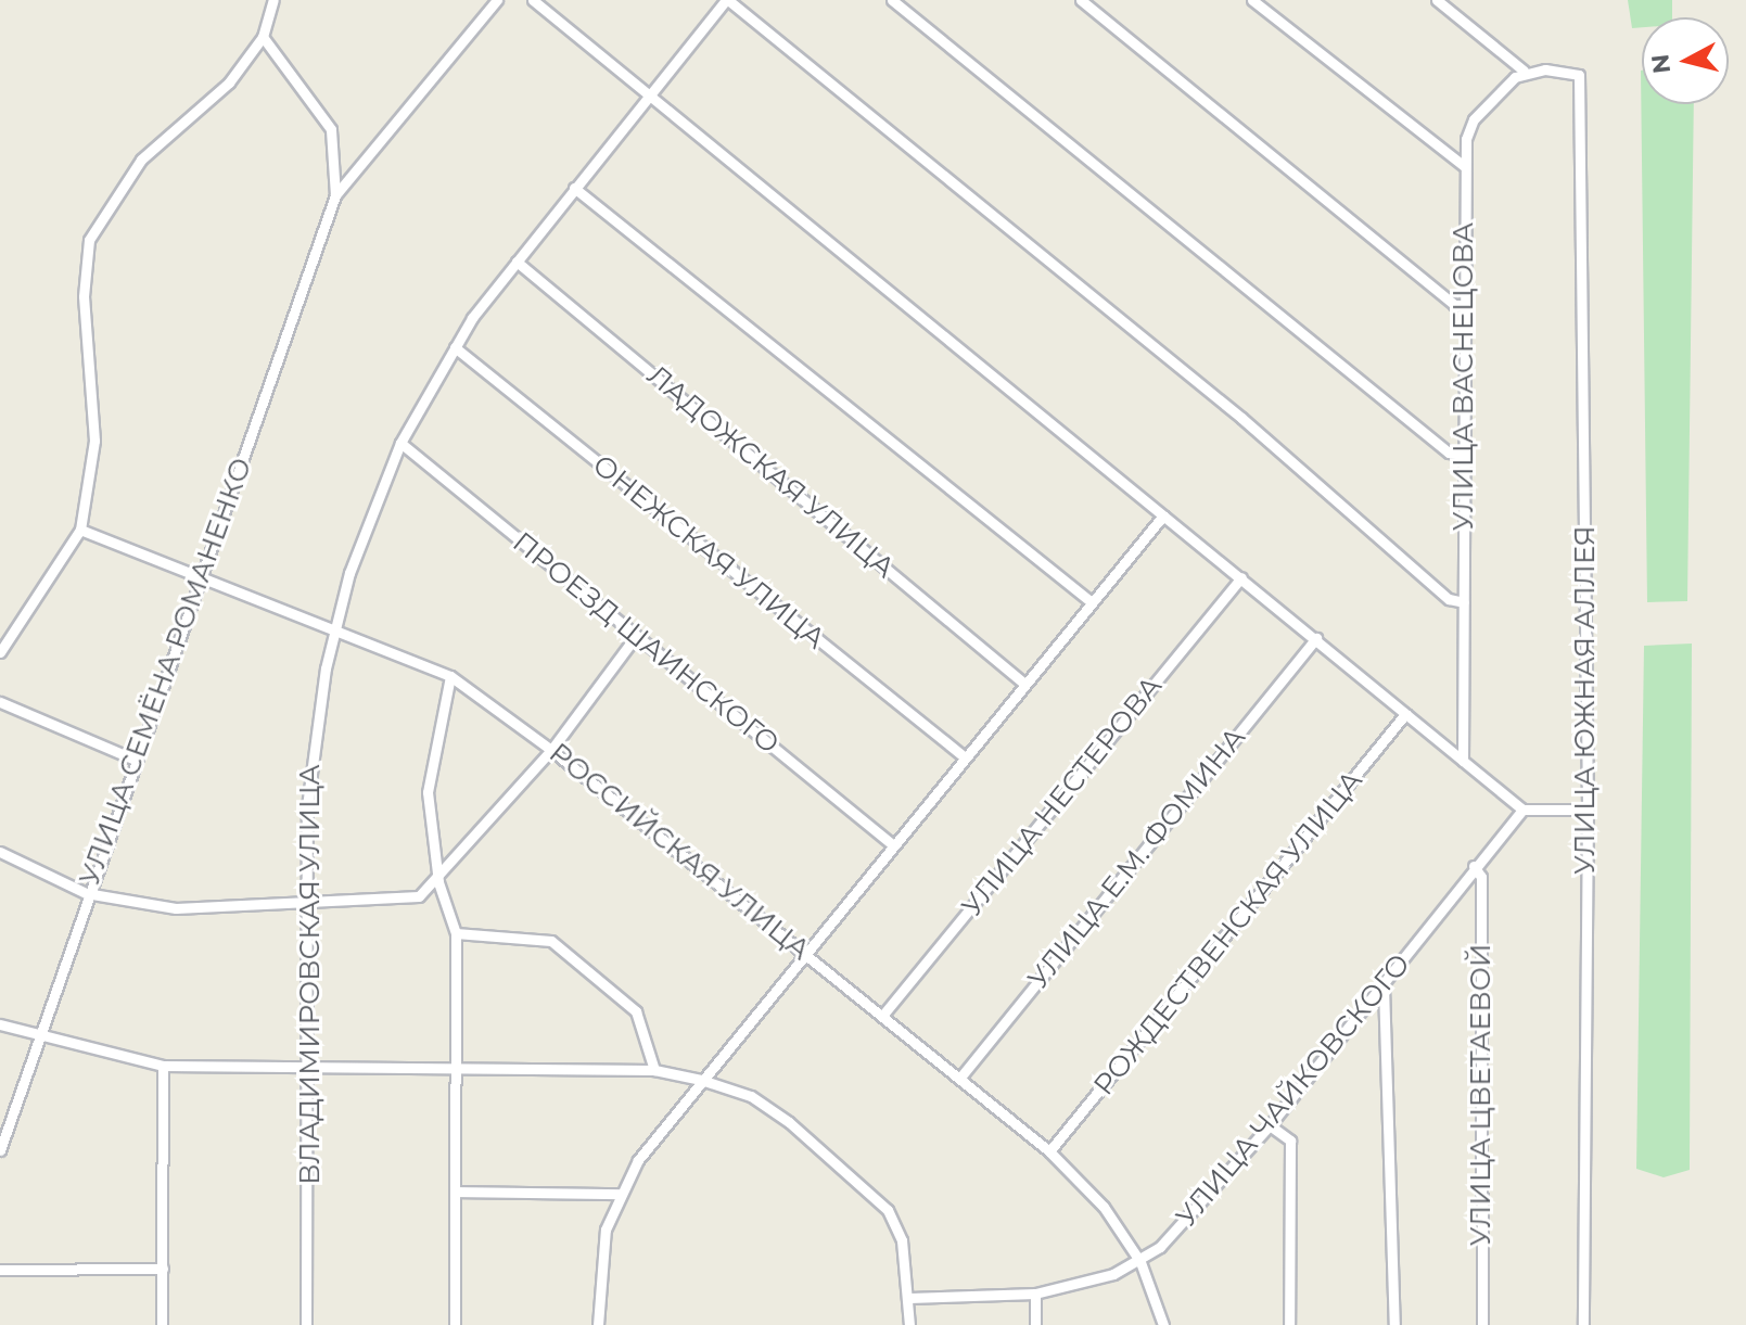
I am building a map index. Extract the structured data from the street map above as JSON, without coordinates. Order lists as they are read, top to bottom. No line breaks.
{"streets":{"street":["УЛИЦА ВАСНЕЦОВА","ЛАДОЖСКАЯ УЛИЦА","ОНЕЖСКАЯ УЛИЦА","ПРОЕЗД ШАИНСКОГО","УЛИЦА СЕМЁНА РОМАНЕНКО","УЛИЦА ЮЖНАЯ АЛЛЕЯ","УЛИЦА НЕСТЕРОВА","РОССИЙСКАЯ УЛИЦА","УЛИЦА Е.М. ФОМИНА","РОЖДЕСТВЕНСКАЯ УЛИЦА","ВЛАДИМИРОВСКАЯ УЛИЦА","УЛИЦА ЧАЙКОВСКОГО","УЛИЦА ЦВЕТАЕВОЙ"]},"crossings":[["УЛИЦА ВАСНЕЦОВА","УЛИЦА ЮЖНАЯ АЛЛЕЯ"],["ЛАДОЖСКАЯ УЛИЦА","ВЛАДИМИРОВСКАЯ УЛИЦА"],["ОНЕЖСКАЯ УЛИЦА","ВЛАДИМИРОВСКАЯ УЛИЦА"],["ПРОЕЗД ШАИНСКОГО","ВЛАДИМИРОВСКАЯ УЛИЦА"],["УЛИЦА СЕМЁНА РОМАНЕНКО","РОССИЙСКАЯ УЛИЦА"],["УЛИЦА НЕСТЕРОВА","РОССИЙСКАЯ УЛИЦА"],["РОССИЙСКАЯ УЛИЦА","УЛИЦА Е.М. ФОМИНА"],["РОССИЙСКАЯ УЛИЦА","РОЖДЕСТВЕНСКАЯ УЛИЦА"],["РОССИЙСКАЯ УЛИЦА","ВЛАДИМИРОВСКАЯ УЛИЦА"],["РОССИЙСКАЯ УЛИЦА","УЛИЦА ЧАЙКОВСКОГО"],["УЛИЦА ЧАЙКОВСКОГО","УЛИЦА ЦВЕТАЕВОЙ"]],"north":"left"}
